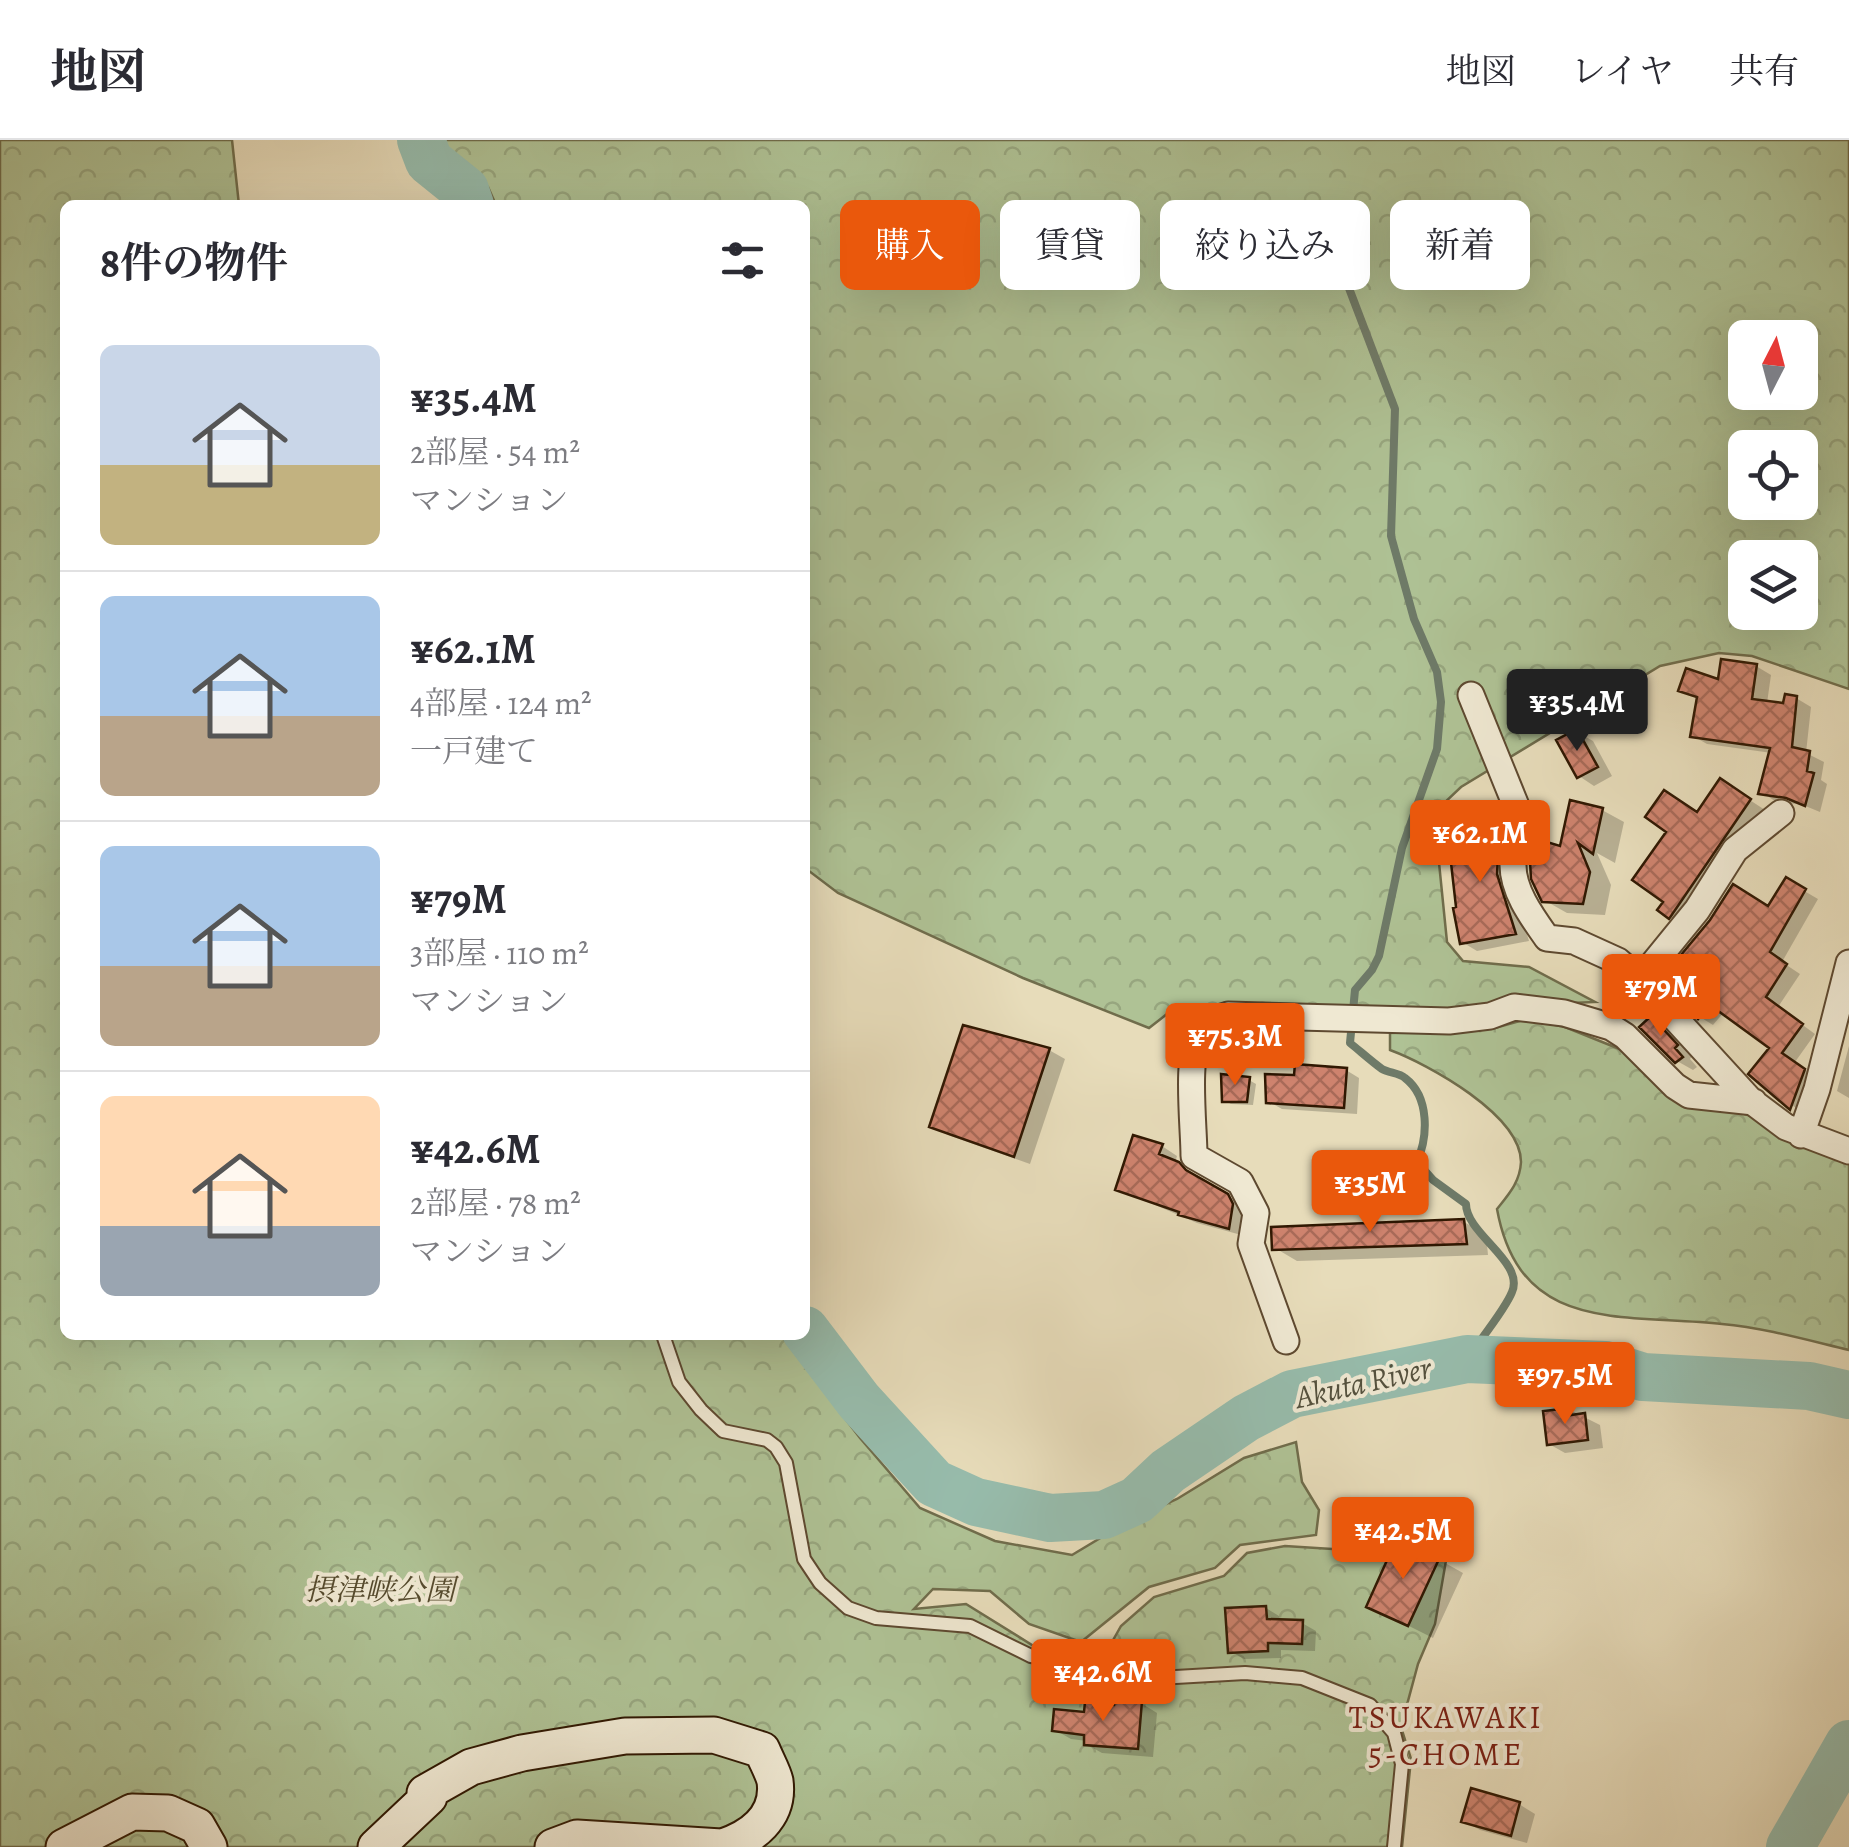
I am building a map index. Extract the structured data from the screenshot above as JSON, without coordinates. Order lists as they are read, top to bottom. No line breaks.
{"districts":["TSUKAWAKI 5-CHOME"],"water":["Akuta River"],"parks":["摂津峡公園"],"north":"top","page":{"header":"地図","nav":["地図","レイヤ","共有"],"chip":["購入","賃貸","絞り込み","新着"],"heading":"8件の物件","list":[{"name":"¥35.4M","note":"2部屋 · 54 m² · マンション"},{"name":"¥62.1M","note":"4部屋 · 124 m² · 一戸建て"},{"name":"¥79M","note":"3部屋 · 110 m² · マンション"},{"name":"¥42.6M","note":"2部屋 · 78 m² · マンション"}],"price":["¥35.4M","¥62.1M","¥79M","¥75.3M","¥35M","¥97.5M","¥42.5M","¥42.6M"]}}
